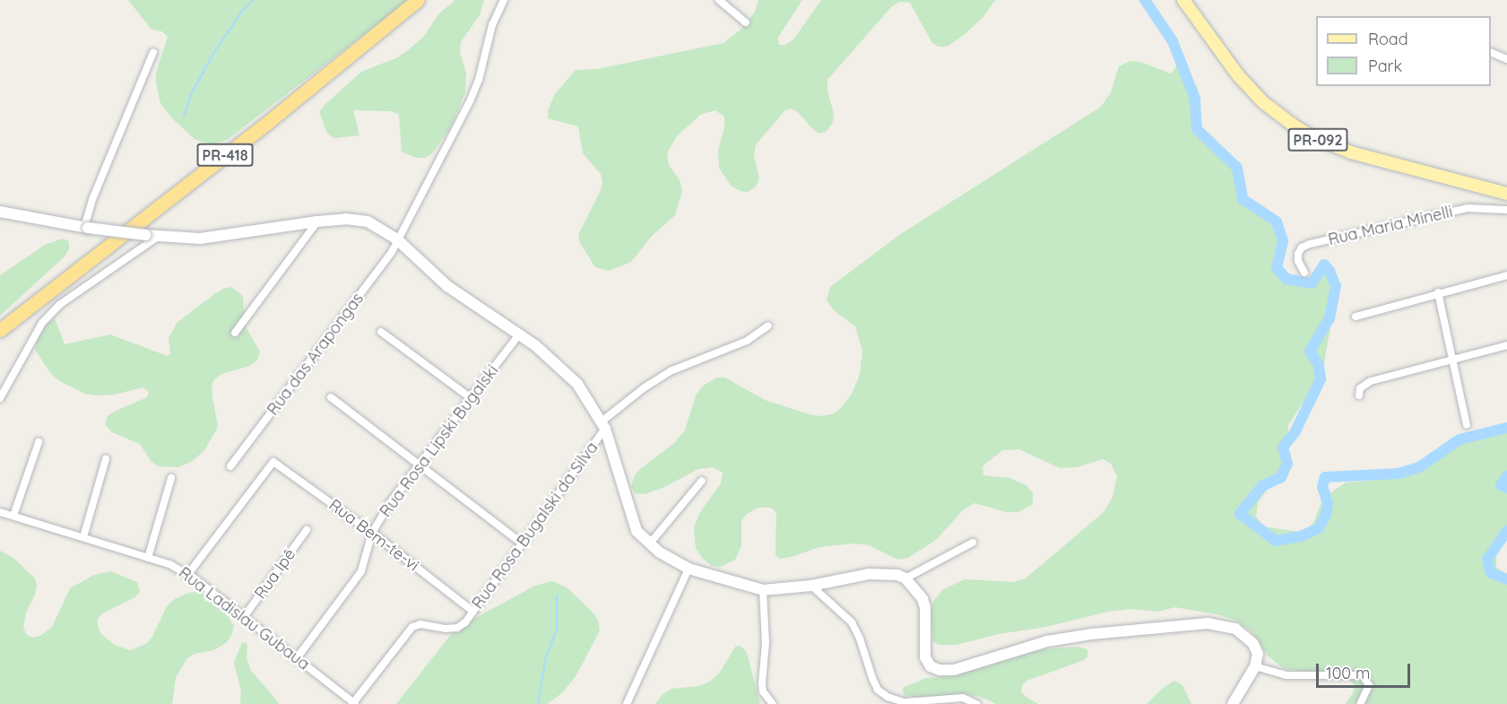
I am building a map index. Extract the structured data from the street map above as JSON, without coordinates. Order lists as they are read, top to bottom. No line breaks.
{"streets":{"highway":["PR-418"],"main road":["PR-092"],"street":["Rua Maria Minelli","Rua das Arapongas","Rua Rosa Lipski Bugalski","Rua Rosa Bugalski da Silva","Rua Bem-te-vi","Rua Ipê","Rua Ladislau Gubaua"]},"crossings":[["Rua Rosa Lipski Bugalski","Rua Bem-te-vi"],["Rua Rosa Lipski Bugalski","Rua Ladislau Gubaua"],["Rua Rosa Bugalski da Silva","Rua Bem-te-vi"],["Rua Rosa Bugalski da Silva","Rua Ladislau Gubaua"],["Rua Bem-te-vi","Rua Ladislau Gubaua"],["Rua Ipê","Rua Ladislau Gubaua"]],"legend":["Road","Park"],"scale_bar":"100 m"}
